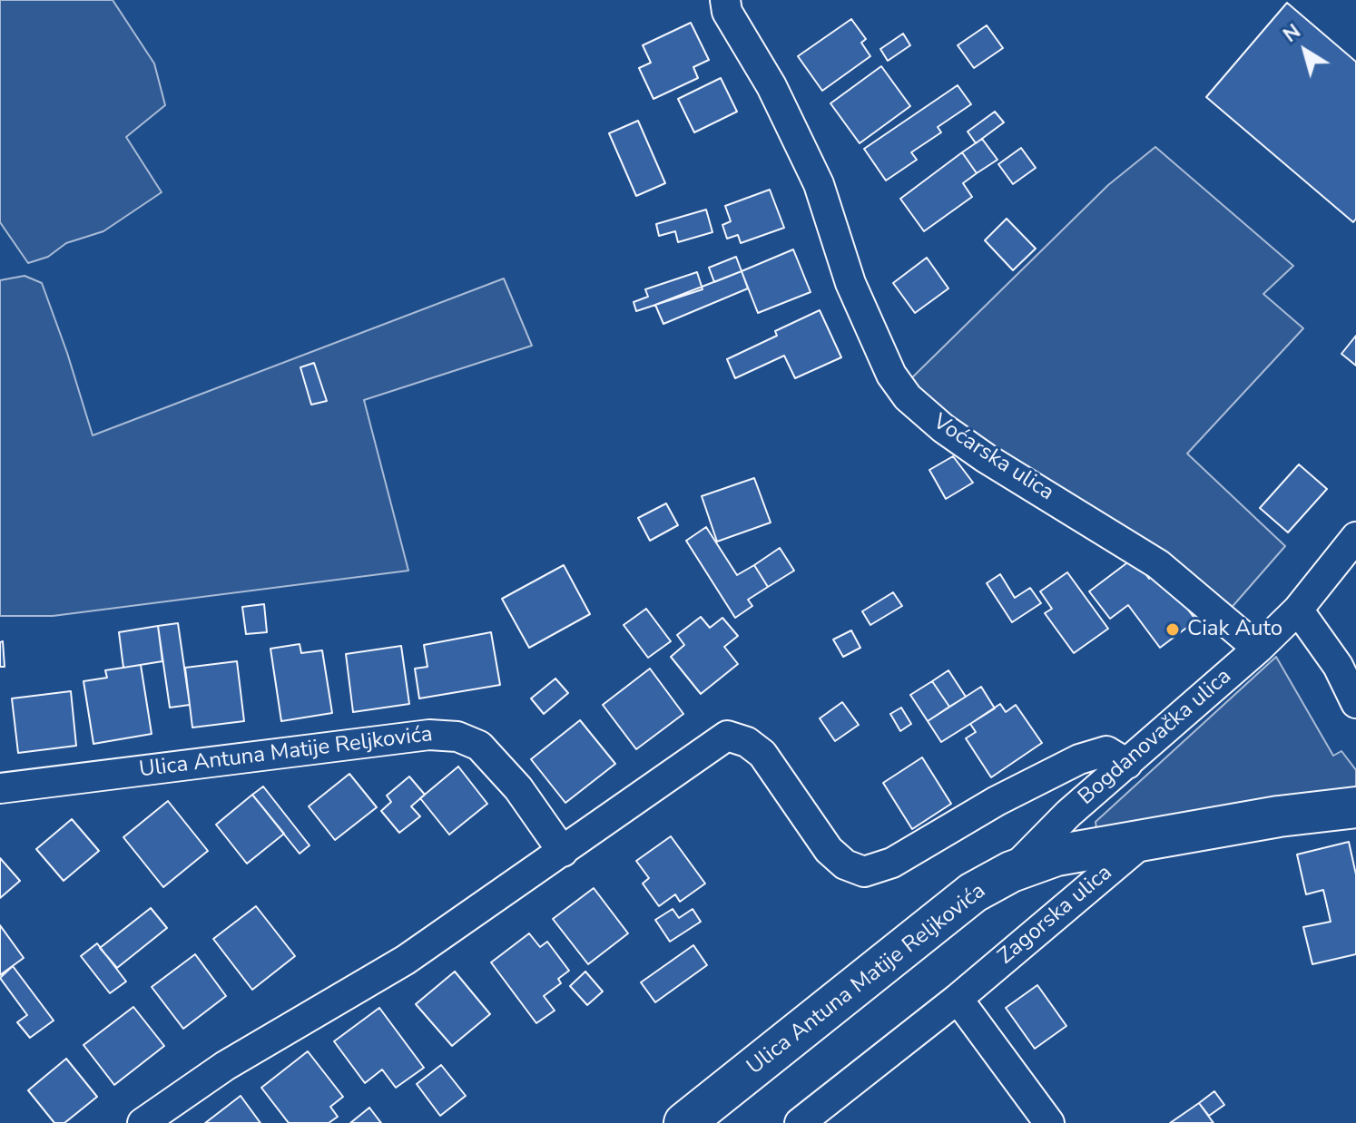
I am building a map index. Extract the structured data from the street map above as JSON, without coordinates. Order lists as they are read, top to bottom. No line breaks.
{"streets":{"main road":["Ulica Antuna Matije Reljkovića"],"street":["Voćarska ulica","Bogdanovačka ulica","Zagorska ulica"]},"crossings":[["Voćarska ulica","Bogdanovačka ulica"],["Bogdanovačka ulica","Ulica Antuna Matije Reljkovića"],["Ulica Antuna Matije Reljkovića","Zagorska ulica"]],"places":["Ciak Auto"],"north":"top left"}
